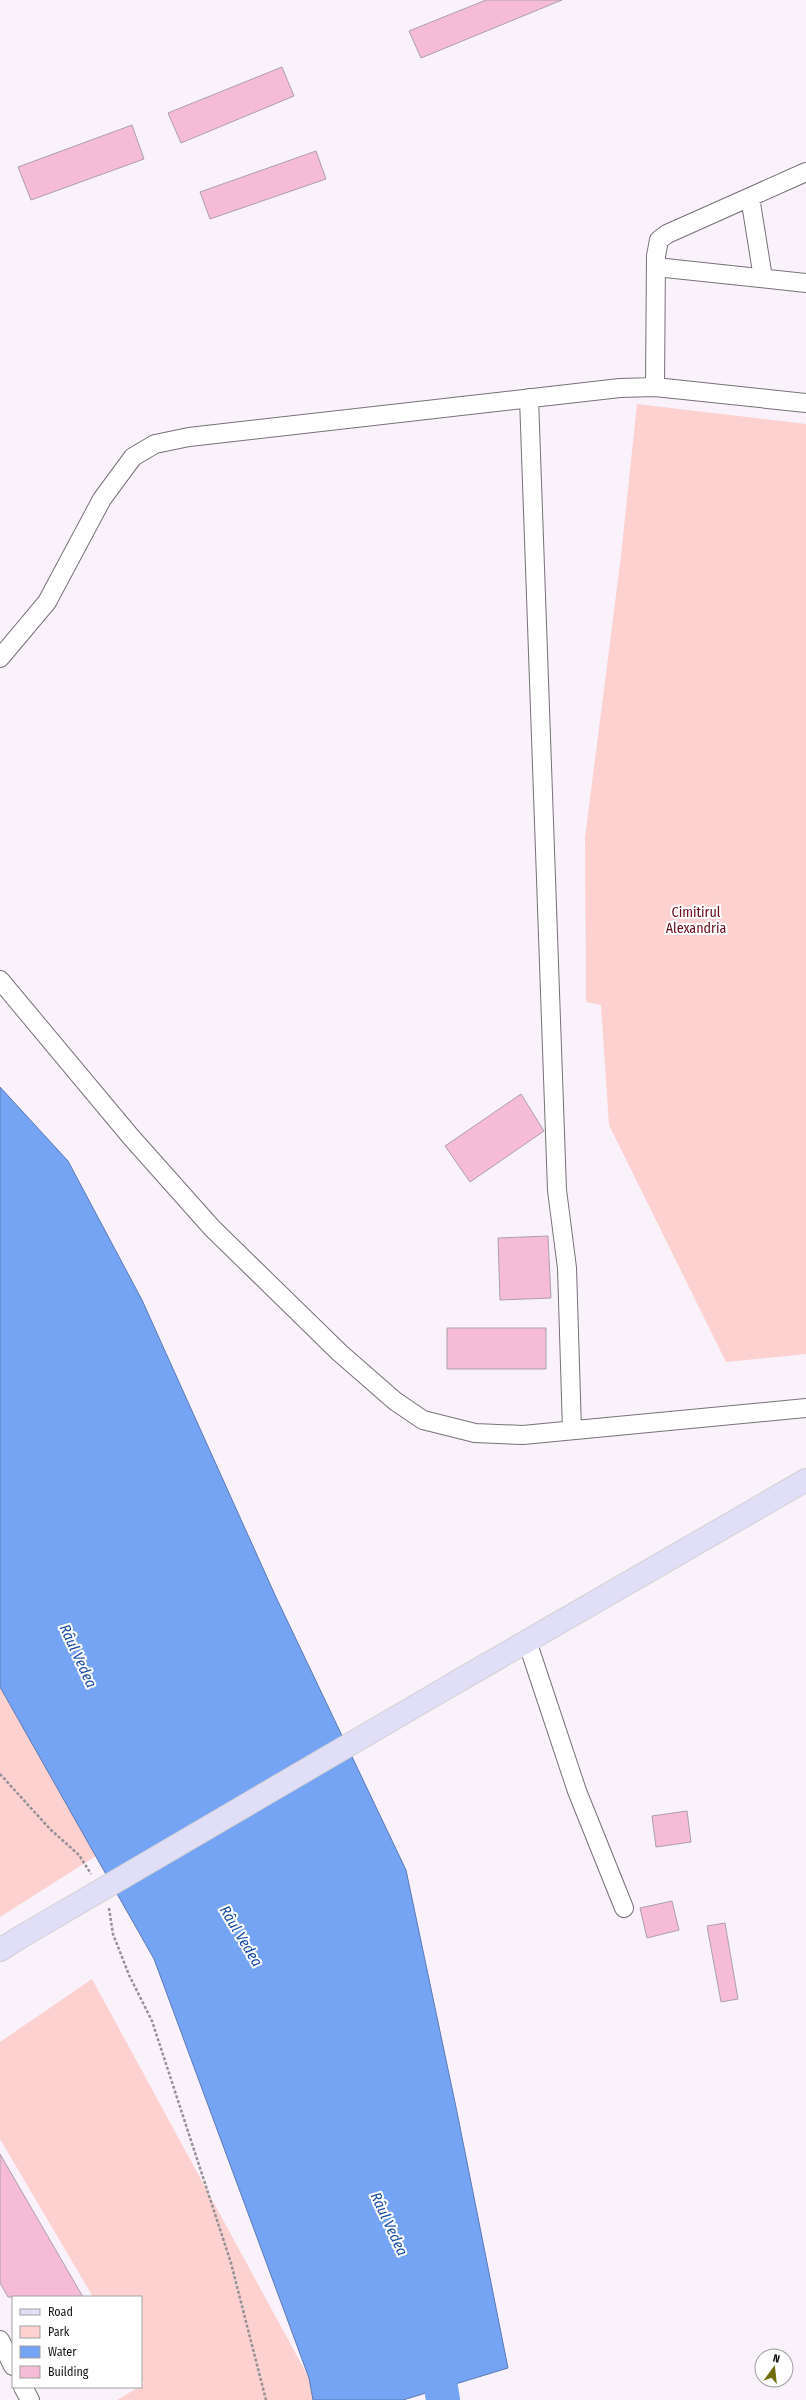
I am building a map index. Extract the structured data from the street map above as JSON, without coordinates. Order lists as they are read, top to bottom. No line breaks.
{"water":["Râul Vedea"],"parks":["Cimitirul Alexandria"],"legend":["Road","Park","Water","Building"],"north":"top"}
